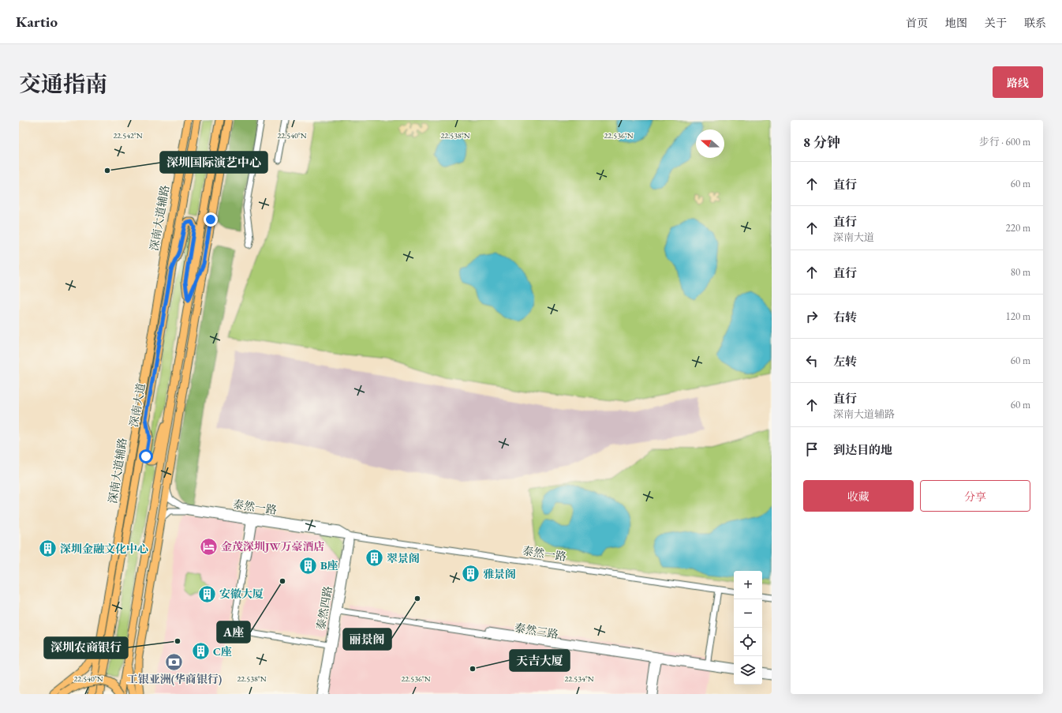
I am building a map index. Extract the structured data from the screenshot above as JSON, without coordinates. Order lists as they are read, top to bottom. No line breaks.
{"streets":{"main road":["深南大道辅路","深南大道"],"street":["泰然一路","泰然四路","泰然三路"]},"crossings":[["泰然一路","泰然四路"],["泰然四路","泰然三路"]],"places":{"other":["深圳国际演艺中心","A座","丽景阁","深圳农商银行","天吉大厦"],"hotel":["金茂深圳JW万豪酒店"],"building":["深圳金融文化中心","翠景阁","B座","雅景阁","安徽大厦","C座"],"bank":["工银亚洲(华商银行)"]},"north":"left","page":{"header":"Kartio","nav":["首页","地图","关于","联系"],"title":"交通指南","buttons":["路线",["收藏","分享"]],"heading":["8 分钟","步行 · 600 m"],"list":[["直行","60 m"],["直行","深南大道","220 m"],["直行","80 m"],["右转","120 m"],["左转","60 m"],["直行","深南大道辅路","60 m"],"到达目的地"],"map_buttons":["+","−"]},"coordinates":["22.540°N","22.538°N","22.536°N","22.542°N","22.534°N"]}
